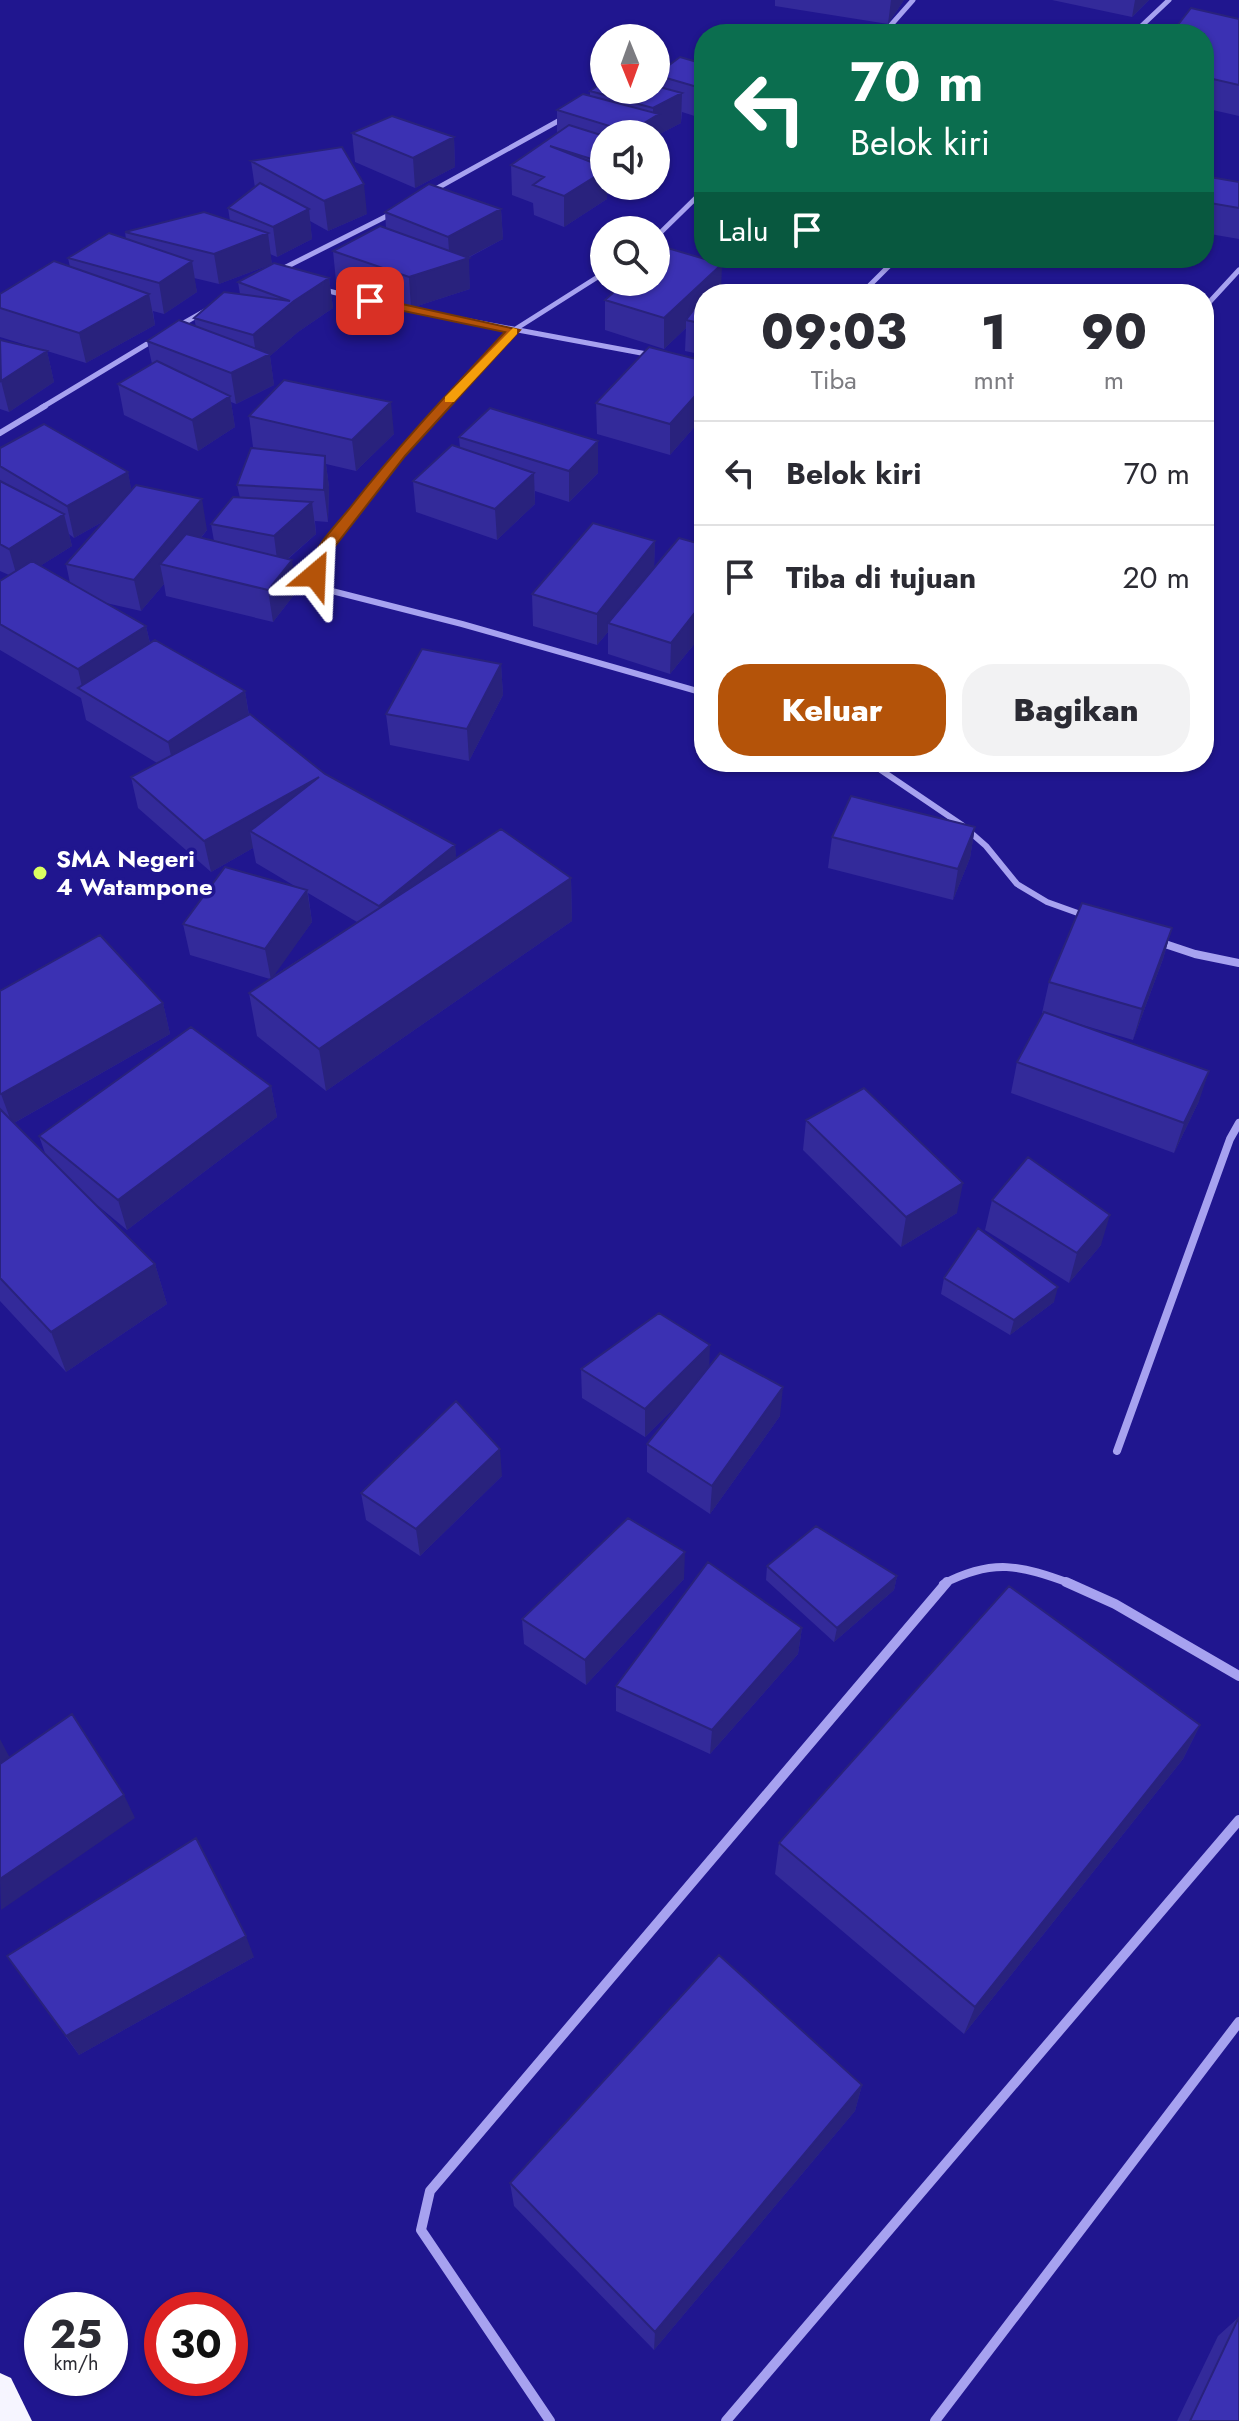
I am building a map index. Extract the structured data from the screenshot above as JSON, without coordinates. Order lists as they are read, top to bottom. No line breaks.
{"places":["SMA Negeri 4 Watampone"],"north":"bottom","page":{"turn":["70 m","Belok kiri"],"then":"Lalu","eta":["09:03","Tiba","1","mnt","90","m"],"list":[{"name":"Belok kiri","value":"70 m"},{"name":"Tiba di tujuan","value":"20 m"}],"buttons":["Keluar","Bagikan"],"speed":"25 km/h","limit":"30"}}
